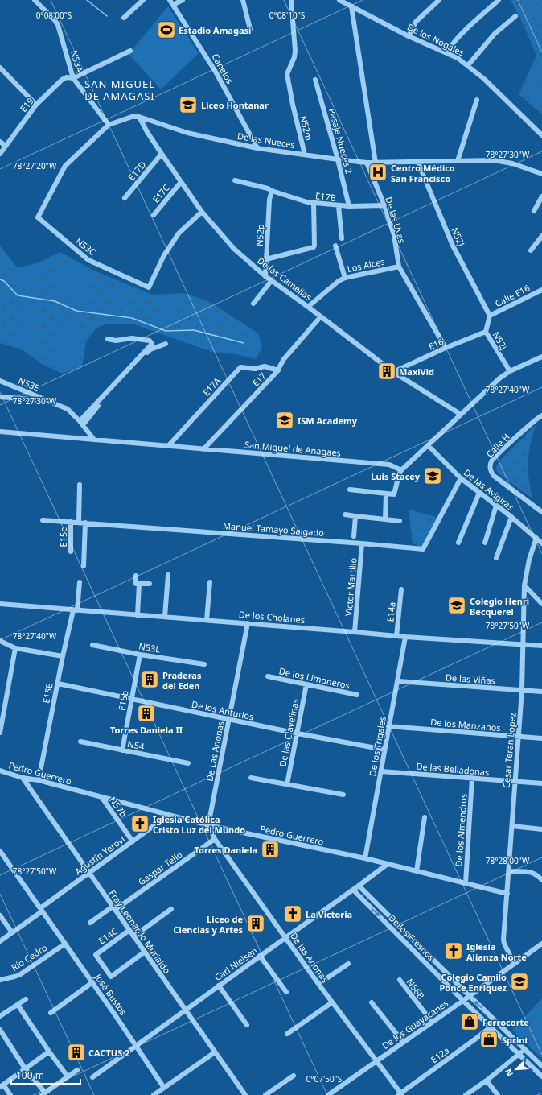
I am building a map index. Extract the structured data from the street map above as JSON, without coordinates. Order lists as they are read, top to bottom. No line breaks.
{"streets":{"street":["De los Nogales","N53A","Canelos","E19","N52m","De las Nueces","Pasaje Nueces 2","E17D","E17C","E17B","De las Uvas","N52p","N52J","N53C","Los Alces","De las Camelias","Calle E16","N52j","E16","E17","N53E","E17A","Calle H","San Miguel de Anagaes","De las Avigiras","Manuel Tamayo Salgado","E15e","Victor Martillo","E14a","De los Cholanes","N53L","De los Limoneros","De las Viñas","E15E","E15b","De los Anturios","De los Manzanos","De las Clavelinas","N54","De los Trigales","Cesar Teran Lopez","De Las Anonas","De las Belladonas","Pedro Guerrero","N57b","De los Almendros","Agustín Yerovi","Gaspar Tello","Fray Leonardo Murialdo","E14C","De los Fresnos","Río Cedro","De las Anonas","Carl Nielsen","N56B","José Bustos","De los Guayacanes","E12a"]},"crossings":[["N53A","E19"],["N53A","De las Nueces"],["Canelos","De las Nueces"],["N52m","De las Nueces"],["De las Nueces","Pasaje Nueces 2"],["De las Nueces","De las Uvas"],["De las Nueces","N52J"],["De las Nueces","N53C"],["De las Nueces","De las Camelias"],["Pasaje Nueces 2","E17B"],["E17D","De las Camelias"],["E17C","De las Camelias"],["E17B","De las Uvas"],["E17B","N52p"],["De las Uvas","Los Alces"],["De las Uvas","E16"],["N52p","De las Camelias"],["N52J","Calle E16"],["N52J","N52j"],["N53C","De las Camelias"],["Los Alces","De las Camelias"],["De las Camelias","E16"],["De las Camelias","E17"],["Calle E16","N52j"],["N52j","E16"],["E17","E17A"],["E17","San Miguel de Anagaes"],["N53E","San Miguel de Anagaes"],["E17A","San Miguel de Anagaes"],["De las Avigiras","Manuel Tamayo Salgado"],["De las Avigiras","Cesar Teran Lopez"],["Manuel Tamayo Salgado","E15e"],["Manuel Tamayo Salgado","Victor Martillo"],["Victor Martillo","De los Cholanes"],["E14a","De los Cholanes"],["De los Cholanes","E15E"],["De los Cholanes","De los Trigales"],["De los Cholanes","Cesar Teran Lopez"],["De los Cholanes","De Las Anonas"],["N53L","E15b"],["De los Limoneros","De las Clavelinas"],["De las Viñas","De los Trigales"],["De las Viñas","Cesar Teran Lopez"],["E15E","De los Anturios"],["E15E","Pedro Guerrero"],["E15b","De los Anturios"],["E15b","N54"],["De los Anturios","De las Clavelinas"],["De los Anturios","De los Trigales"],["De los Anturios","De Las Anonas"],["De los Manzanos","De los Trigales"],["De los Manzanos","Cesar Teran Lopez"],["De los Trigales","De las Belladonas"],["De los Trigales","Pedro Guerrero"],["Cesar Teran Lopez","De las Belladonas"],["Cesar Teran Lopez","Pedro Guerrero"],["Cesar Teran Lopez","De los Guayacanes"],["De Las Anonas","Pedro Guerrero"],["De Las Anonas","De las Anonas"],["De las Belladonas","De los Almendros"],["Pedro Guerrero","N57b"],["Pedro Guerrero","De los Almendros"],["Pedro Guerrero","Agustín Yerovi"],["Pedro Guerrero","Fray Leonardo Murialdo"],["Pedro Guerrero","De las Anonas"],["Pedro Guerrero","Carl Nielsen"],["N57b","Agustín Yerovi"],["Agustín Yerovi","Fray Leonardo Murialdo"],["Agustín Yerovi","José Bustos"],["Gaspar Tello","Fray Leonardo Murialdo"],["Gaspar Tello","De las Anonas"],["Fray Leonardo Murialdo","E14C"],["Fray Leonardo Murialdo","Carl Nielsen"],["De los Fresnos","Carl Nielsen"],["De los Fresnos","De los Guayacanes"],["De los Fresnos","E12a"],["Río Cedro","José Bustos"],["De las Anonas","Carl Nielsen"],["De las Anonas","De los Guayacanes"],["De las Anonas","E12a"],["Carl Nielsen","José Bustos"],["N56B","De los Guayacanes"]],"districts":["SAN MIGUEL DE AMAGASI"],"places":{"sports":["Estadio Amagasi"],"school or university":["Liceo Hontanar","ISM Academy","Luis Stacey","Colegio Henri Becquerel","Colegio Camilo Ponce Enriquez"],"hospital":["Centro Médico San Francisco"],"building":["MaxiVid","Praderas del Eden","Torres Daniela II","Torres Daniela","Liceo de Ciencias y Artes","CACTUS 2"],"church":["Iglesia Católica Cristo Luz del Mundo","La Victoria","Iglesia Alianza Norte"],"shop":["Ferrocorte","Sprint"]},"scale_bar":"100 m","north":"bottom left","coordinates":["0°08'10\"S","0°08'00\"S","78°27'30\"W","78°27'20\"W","78°27'40\"W","78°27'50\"W","78°28'00\"W","0°07'50\"S"]}
